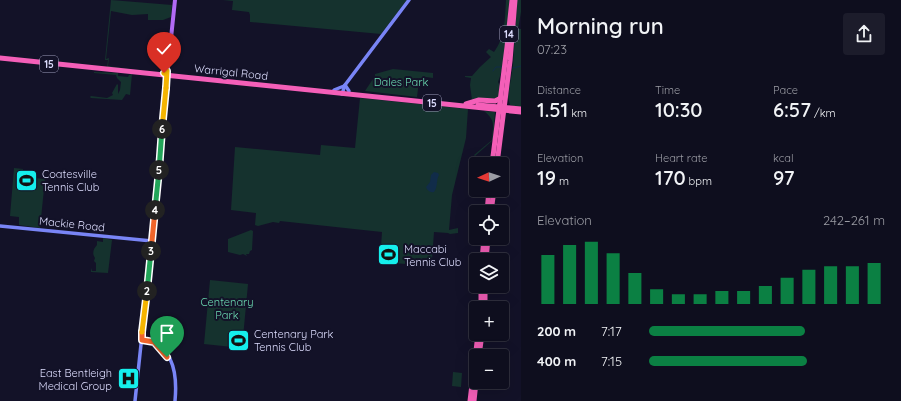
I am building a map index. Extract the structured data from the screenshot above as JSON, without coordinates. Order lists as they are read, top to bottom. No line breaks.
{"streets":{"highway":["14","15","Warrigal Road"],"main road":["Mackie Road"]},"crossings":[["14","Warrigal Road"]],"parks":["Dales Park","Centenary Park"],"places":{"sports":["Coatesville Tennis Club","Maccabi Tennis Club","Centenary Park Tennis Club"],"hospital":["East Bentleigh Medical Group"]},"north":"left","page":{"heading":["Morning run","07:23"],"stats":[["Distance","1.51 km"],["Time","10:30"],["Pace","6:57 /km"],["Elevation","19 m"],["Heart rate","170 bpm"],["kcal","97"]],"pins":["6","5","4","3","2"],"map_buttons":["+","−"],"chart":["Elevation","242–261 m"],"list":[{"name":"200 m","note":"7:17"},{"name":"400 m","note":"7:15"}]}}
